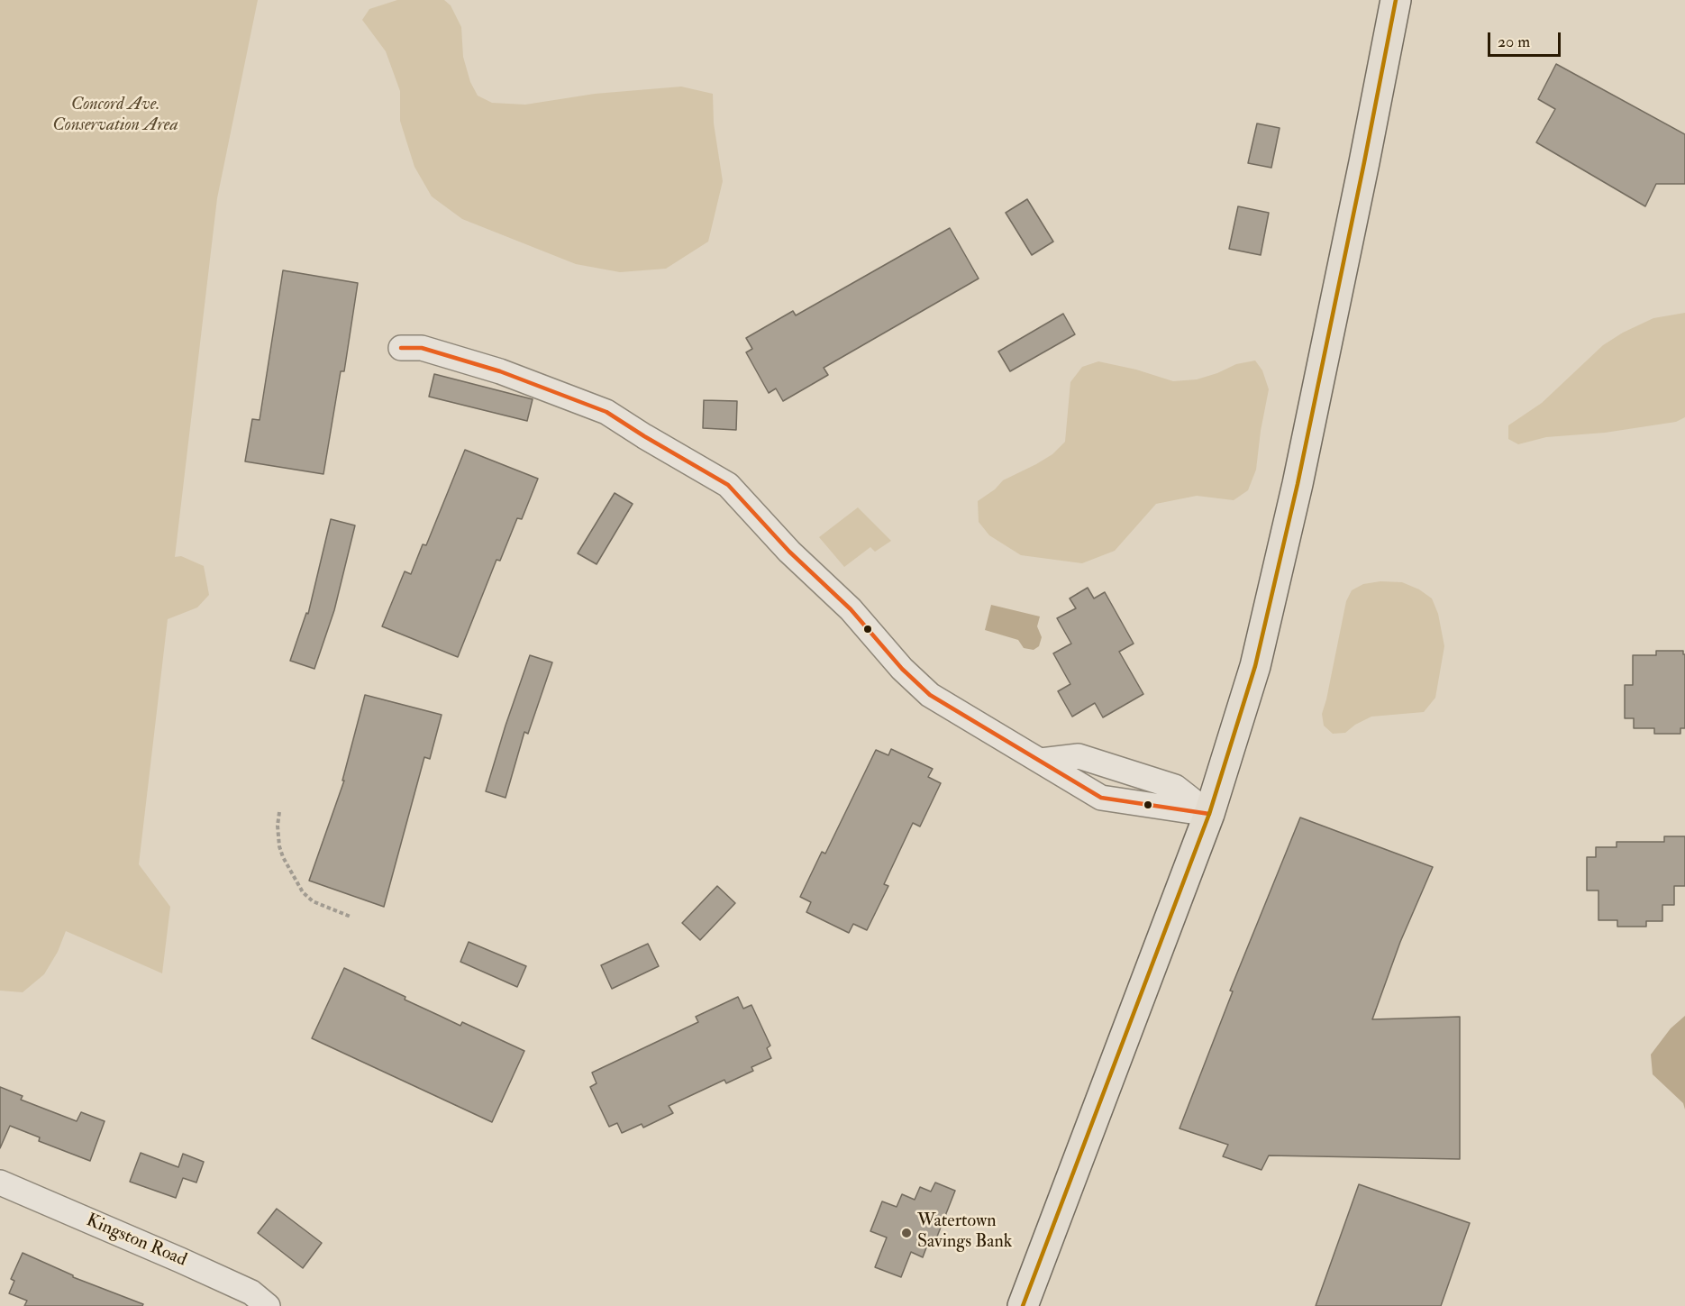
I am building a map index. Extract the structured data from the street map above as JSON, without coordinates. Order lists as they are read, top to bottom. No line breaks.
{"streets":{"street":["Kingston Road"]},"parks":["Concord Ave. Conservation Area"],"places":["Watertown Savings Bank"],"scale_bar":"20 m"}
